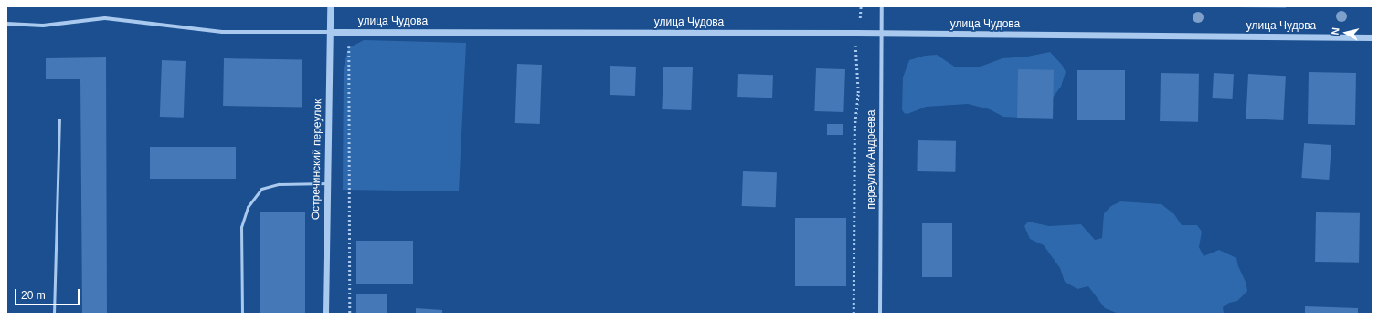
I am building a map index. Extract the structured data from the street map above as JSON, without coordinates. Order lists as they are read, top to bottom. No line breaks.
{"streets":{"street":["улица Чудова","Остречинский переулок","переулок Андреева"]},"crossings":[["улица Чудова","Остречинский переулок"],["улица Чудова","переулок Андреева"]],"scale_bar":"20 m","north":"left"}
